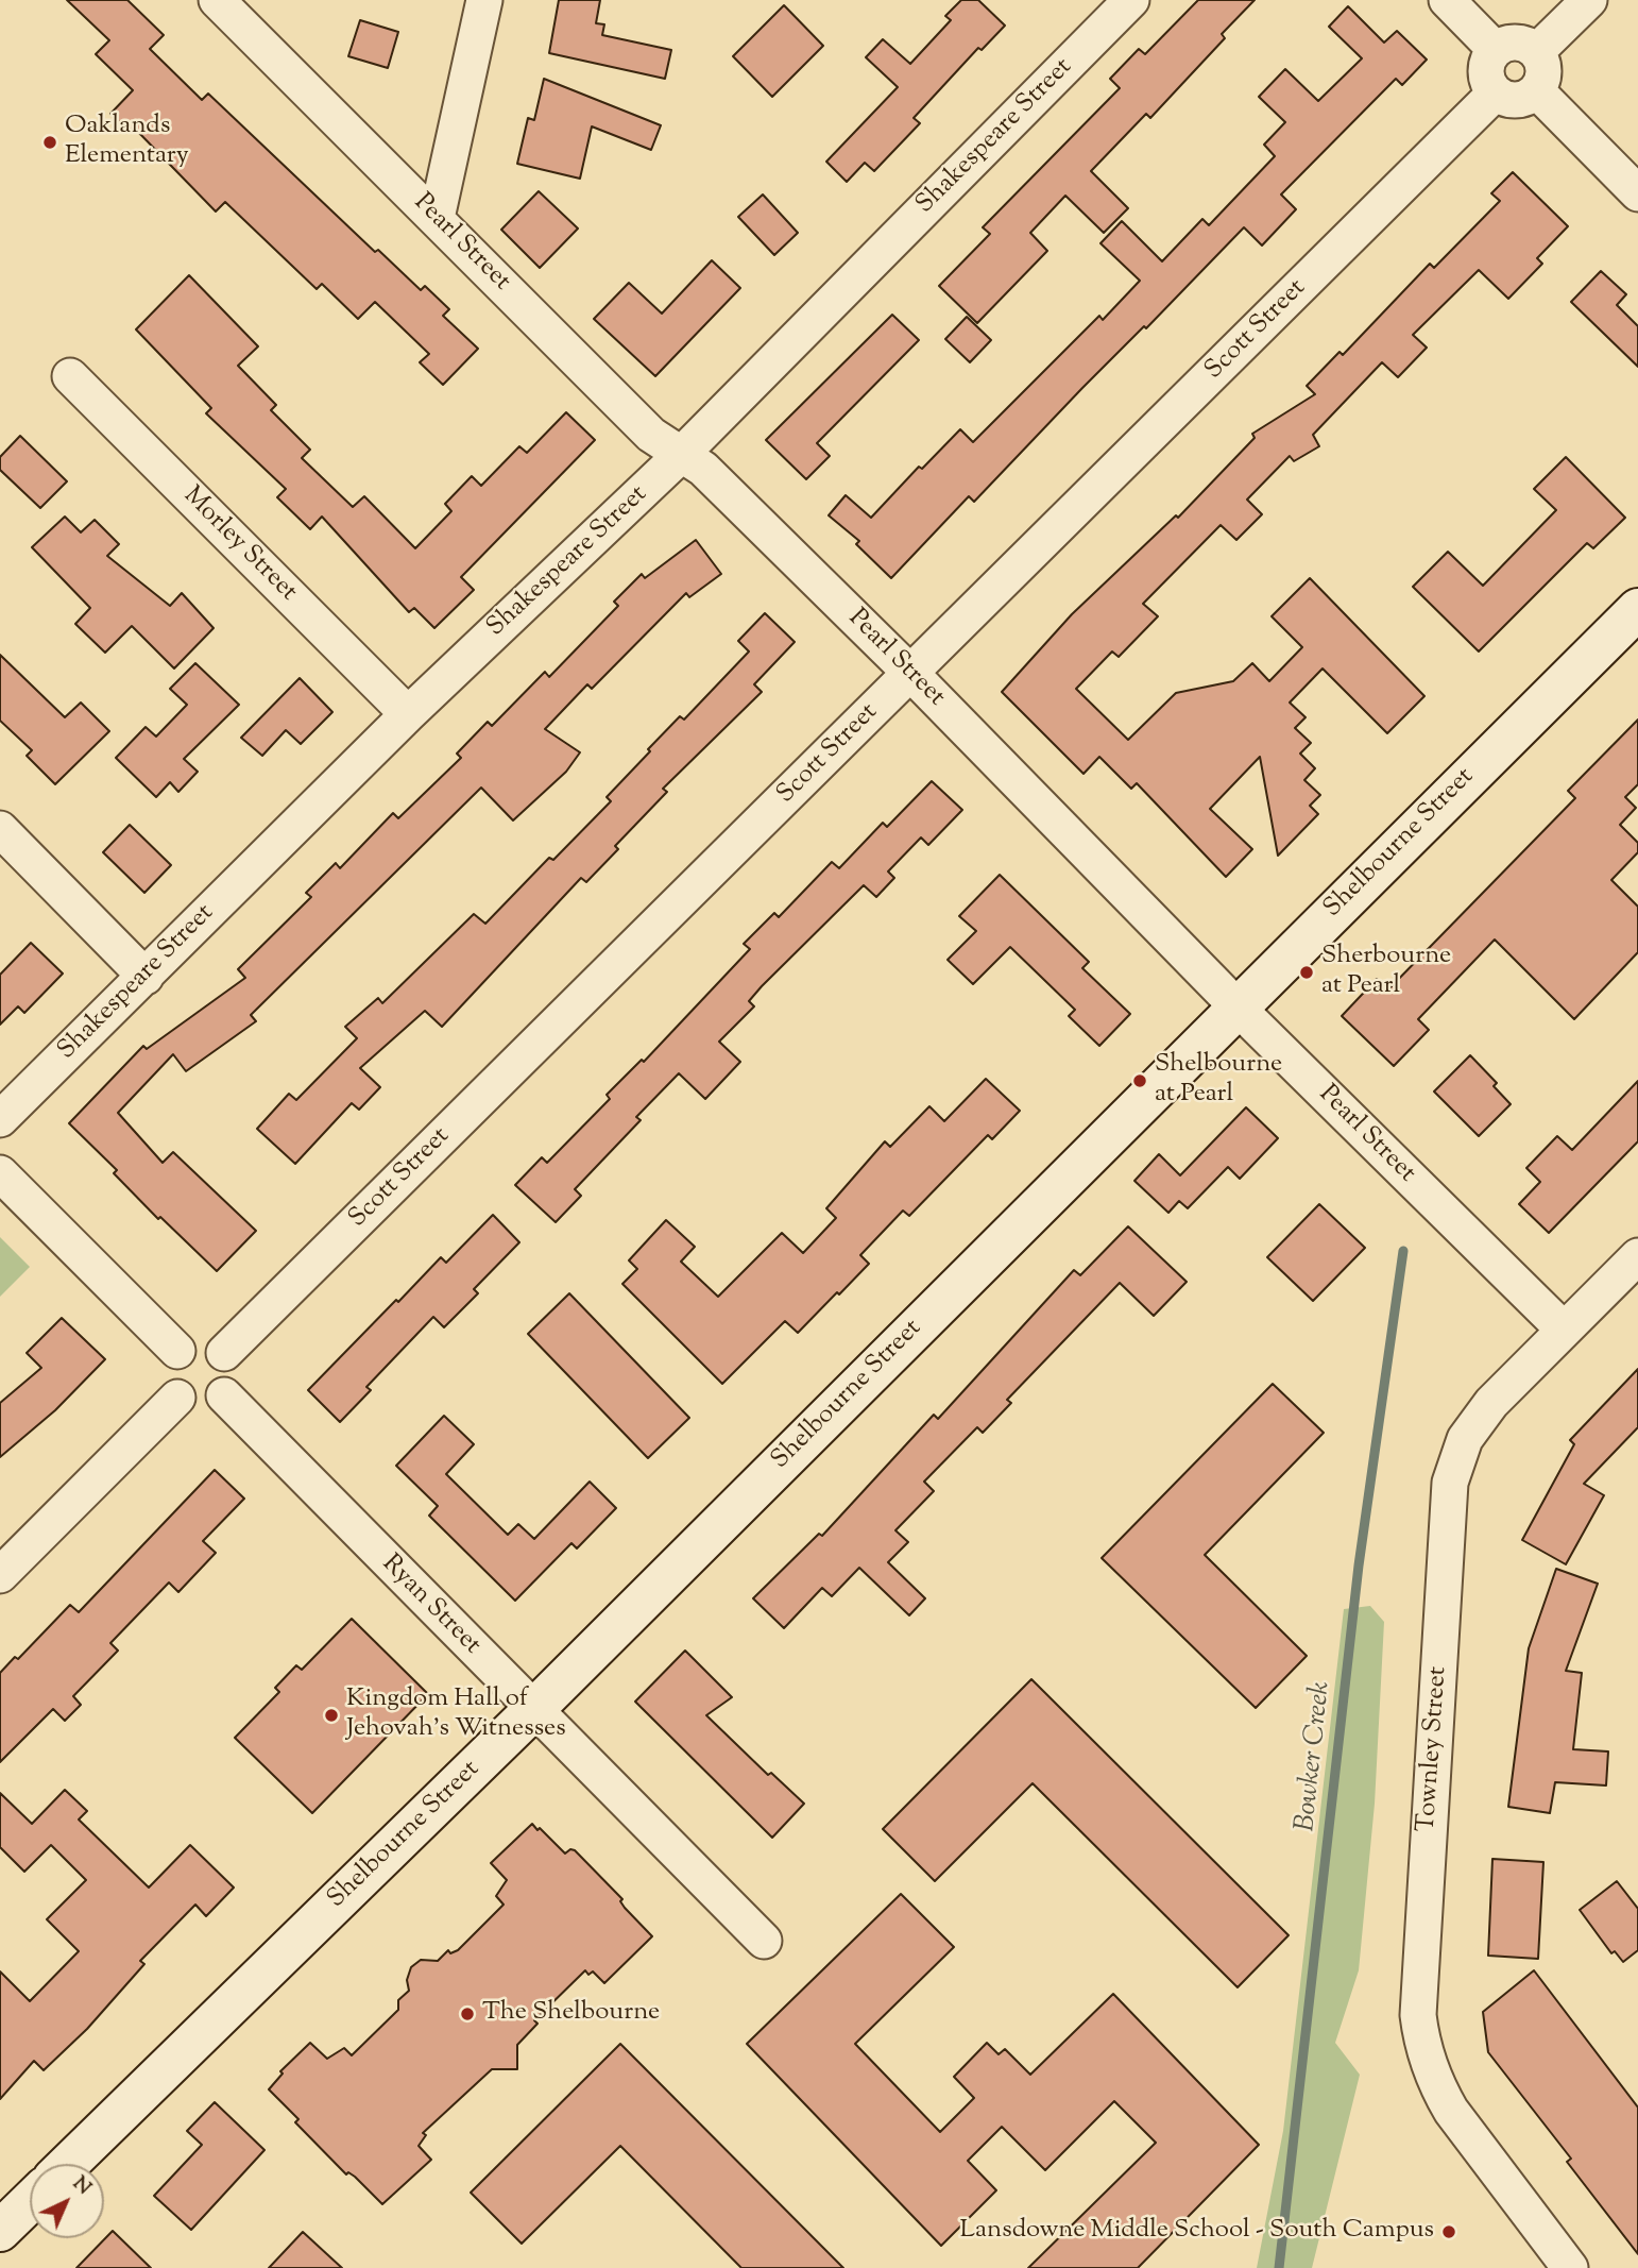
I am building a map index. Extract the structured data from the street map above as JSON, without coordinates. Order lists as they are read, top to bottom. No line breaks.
{"streets":{"main road":["Shelbourne Street"],"street":["Shakespeare Street","Pearl Street","Scott Street","Morley Street","Ryan Street","Townley Street"]},"crossings":[["Shakespeare Street","Pearl Street"],["Shakespeare Street","Morley Street"],["Pearl Street","Scott Street"],["Pearl Street","Shelbourne Street"],["Pearl Street","Townley Street"],["Scott Street","Ryan Street"],["Shelbourne Street","Ryan Street"]],"water":["Bowker Creek"],"places":["Oaklands Elementary","Sherbourne at Pearl","Shelbourne at Pearl","Kingdom Hall of Jehovah's Witnesses","The Shelbourne","Lansdowne Middle School - South Campus"],"north":"top right"}
